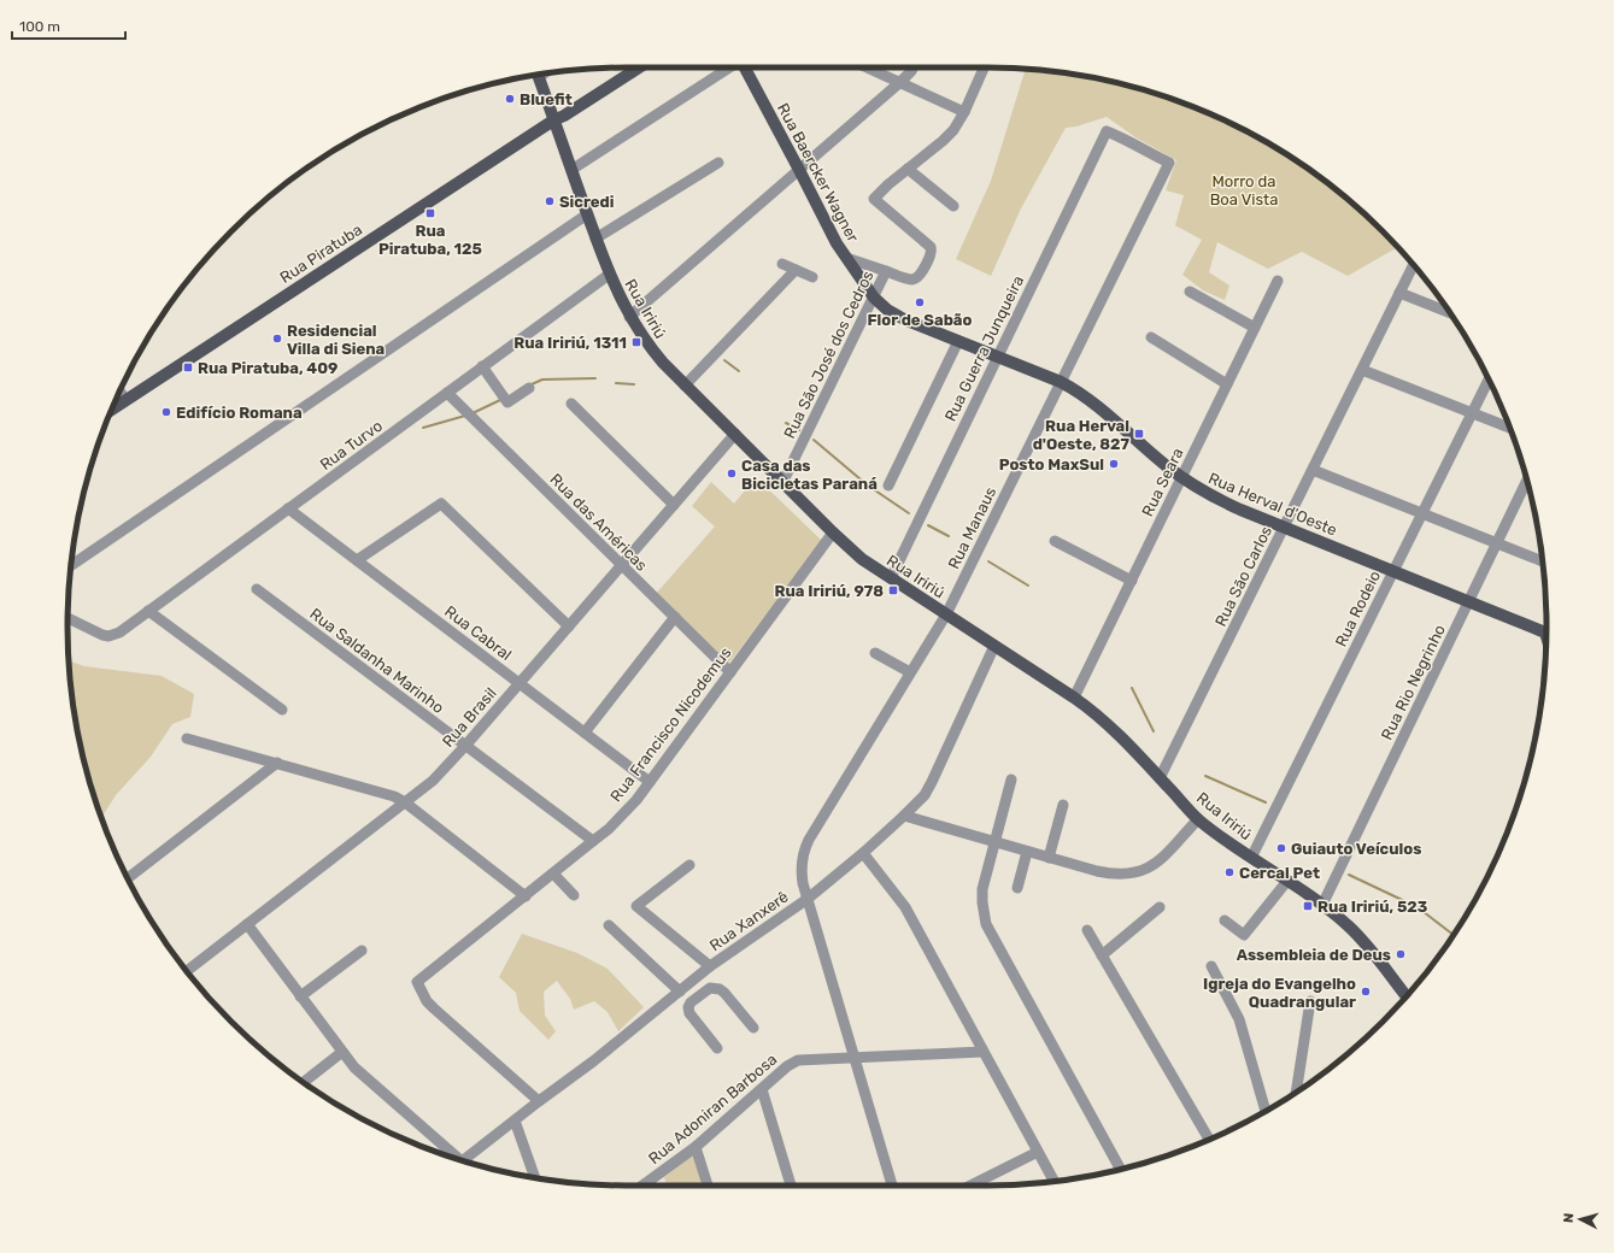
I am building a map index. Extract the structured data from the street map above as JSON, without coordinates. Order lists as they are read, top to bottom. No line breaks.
{"streets":{"main road":["Rua Baercker Wagner","Rua Piratuba","Rua Iririú","Rua Herval d'Oeste"],"street":["Rua Guerra Junqueira","Rua São José dos Cedros","Rua Turvo","Rua Seara","Rua das Américas","Rua Manaus","Rua São Carlos","Rua Rodeio","Rua Cabral","Rua Saldanha Marinho","Rua Rio Negrinho","Rua Brasil","Rua Francisco Nicodemus","Rua Xanxerê","Rua Adoniran Barbosa"]},"crossings":[["Rua Baercker Wagner","Rua São José dos Cedros"],["Rua Baercker Wagner","Rua Herval d'Oeste"],["Rua Piratuba","Rua Iririú"],["Rua Iririú","Rua Guerra Junqueira"],["Rua Iririú","Rua São José dos Cedros"],["Rua Iririú","Rua Turvo"],["Rua Iririú","Rua Seara"],["Rua Iririú","Rua Manaus"],["Rua Iririú","Rua São Carlos"],["Rua Iririú","Rua Rodeio"],["Rua Iririú","Rua Rio Negrinho"],["Rua Iririú","Rua Brasil"],["Rua Iririú","Rua Francisco Nicodemus"],["Rua Iririú","Rua Xanxerê"],["Rua Guerra Junqueira","Rua Herval d'Oeste"],["Rua Guerra Junqueira","Rua Manaus"],["Rua São José dos Cedros","Rua Herval d'Oeste"],["Rua Turvo","Rua das Américas"],["Rua Turvo","Rua Cabral"],["Rua Seara","Rua Herval d'Oeste"],["Rua Herval d'Oeste","Rua Manaus"],["Rua Herval d'Oeste","Rua São Carlos"],["Rua Herval d'Oeste","Rua Rodeio"],["Rua Herval d'Oeste","Rua Rio Negrinho"],["Rua das Américas","Rua Brasil"],["Rua das Américas","Rua Francisco Nicodemus"],["Rua Manaus","Rua Xanxerê"],["Rua Manaus","Rua Adoniran Barbosa"],["Rua Cabral","Rua Brasil"],["Rua Cabral","Rua Francisco Nicodemus"],["Rua Saldanha Marinho","Rua Brasil"],["Rua Saldanha Marinho","Rua Francisco Nicodemus"],["Rua Francisco Nicodemus","Rua Xanxerê"]],"parks":["Morro da Boa Vista"],"places":{"other":["Bluefit","Sicredi","Flor de Sabão","Residencial Villa di Siena","Edifício Romana","Posto MaxSul","Casa das Bicicletas Paraná","Guiauto Veículos","Cercal Pet","Assembleia de Deus","Igreja do Evangelho Quadrangular"],"transit":["Rua Piratuba, 125","Rua Iririú, 1311","Rua Piratuba, 409","Rua Herval d'Oeste, 827","Rua Iririú, 978","Rua Iririú, 523"]},"scale_bar":"100 m","north":"left"}
